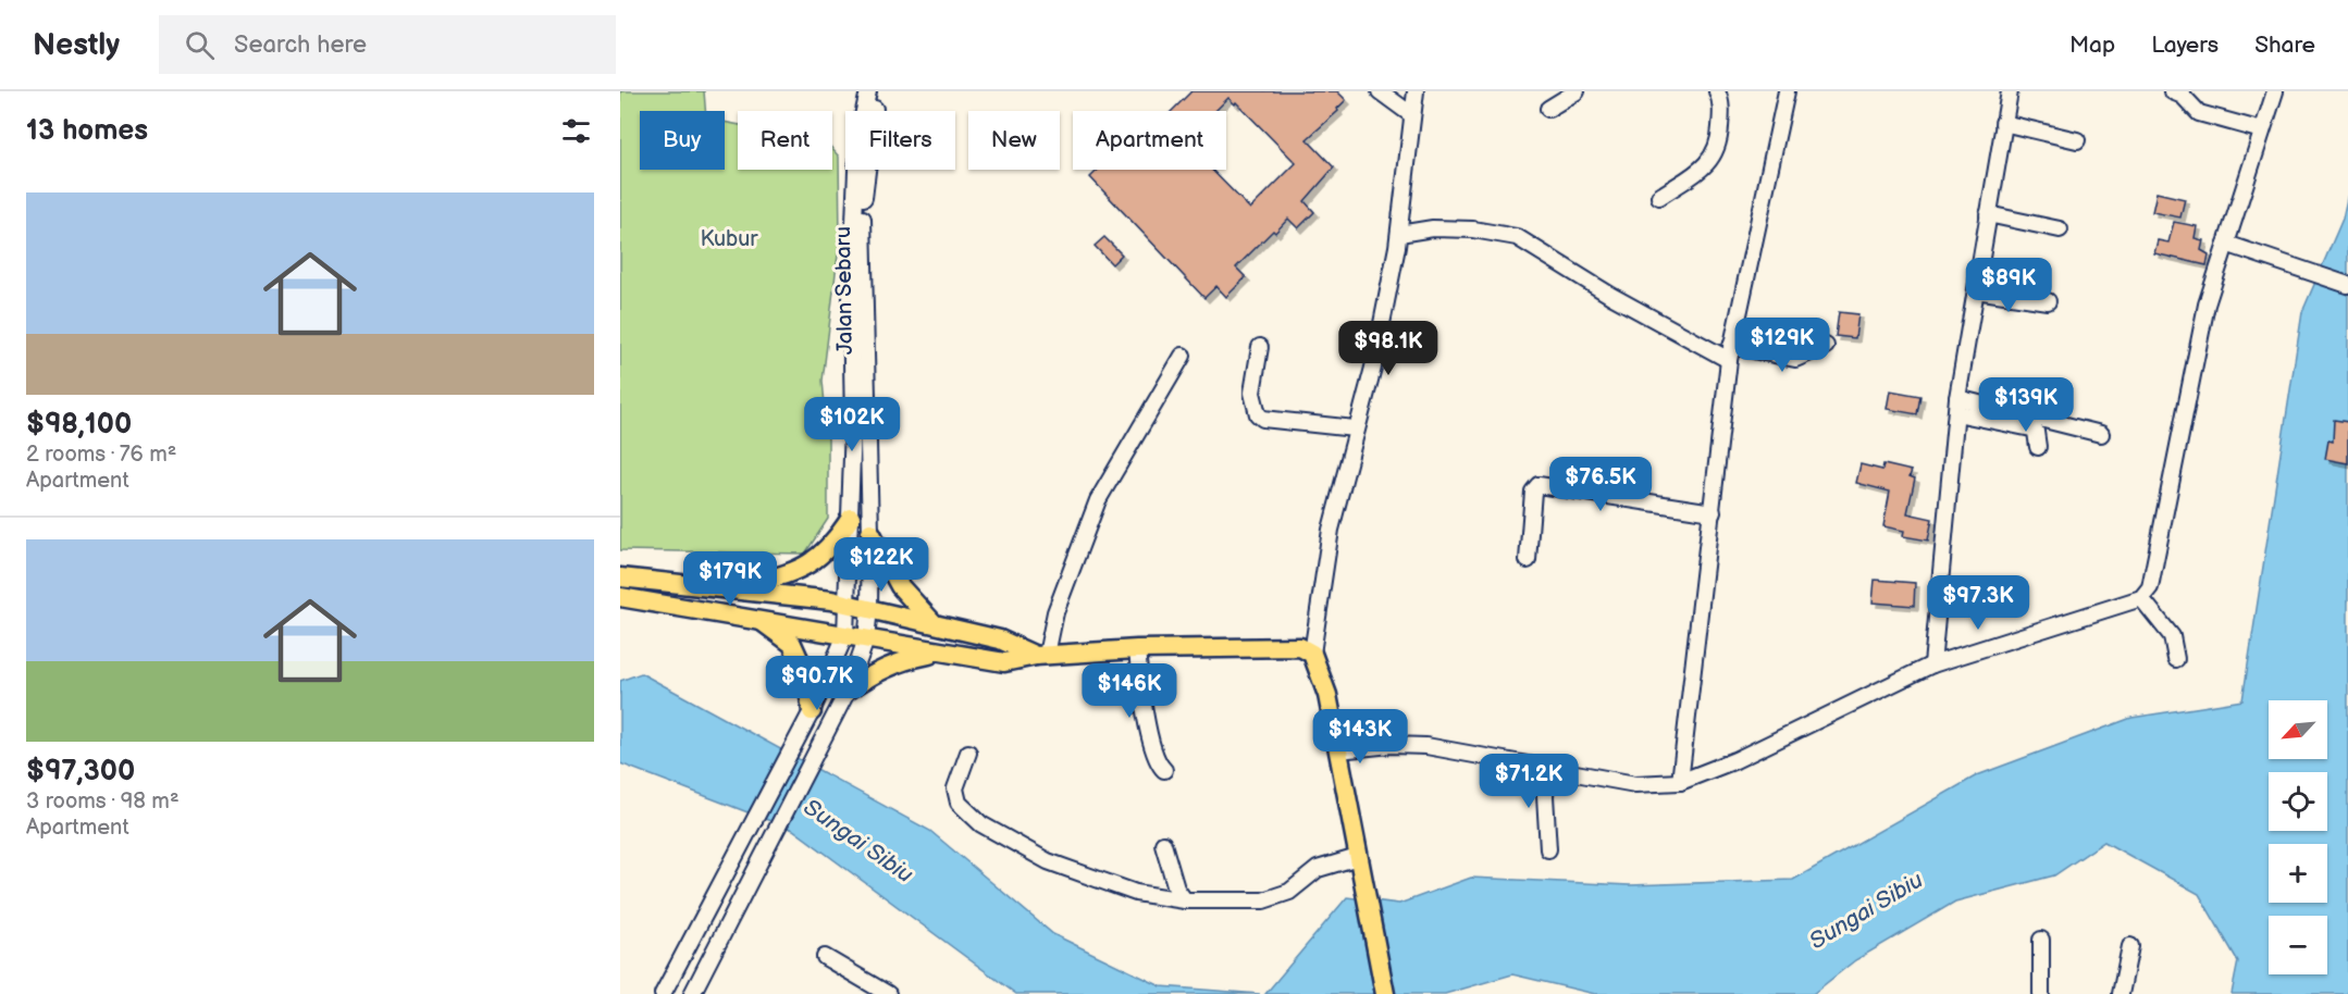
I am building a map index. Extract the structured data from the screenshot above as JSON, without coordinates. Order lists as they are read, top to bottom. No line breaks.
{"streets":{"street":["Jalan Sebaru"]},"water":["Sungai Sibiu"],"parks":["Kubur"],"north":"bottom left","page":{"header":"Nestly","search":"Search here","nav":["Map","Layers","Share"],"heading":"13 homes","chip":["Buy","Rent","Filters","New","Apartment"],"list":[{"name":"$98,100","note":"2 rooms · 76 m² · Apartment"},{"name":"$97,300","note":"3 rooms · 98 m² · Apartment"}],"price":["$89K","$129K","$98.1K","$139K","$102K","$76.5K","$122K","$179K","$97.3K","$90.7K","$146K","$143K","$71.2K"],"map_buttons":["+","−"]}}
